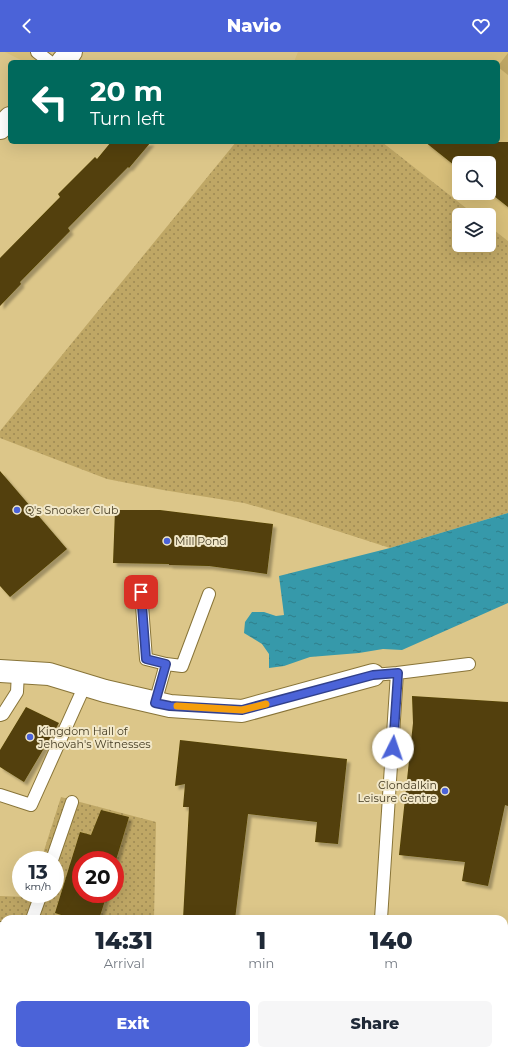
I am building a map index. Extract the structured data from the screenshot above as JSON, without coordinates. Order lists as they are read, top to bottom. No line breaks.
{"places":["Q's Snooker Club","Mill Pond","Kingdom Hall of Jehovah's Witnesses","Clondalkin Leisure Centre"],"page":{"header":"Navio","turn":["20 m","Turn left"],"speed":"13 km/h","limit":"20","eta":["14:31","Arrival","1","min","140","m"],"buttons":["Exit","Share"]}}
